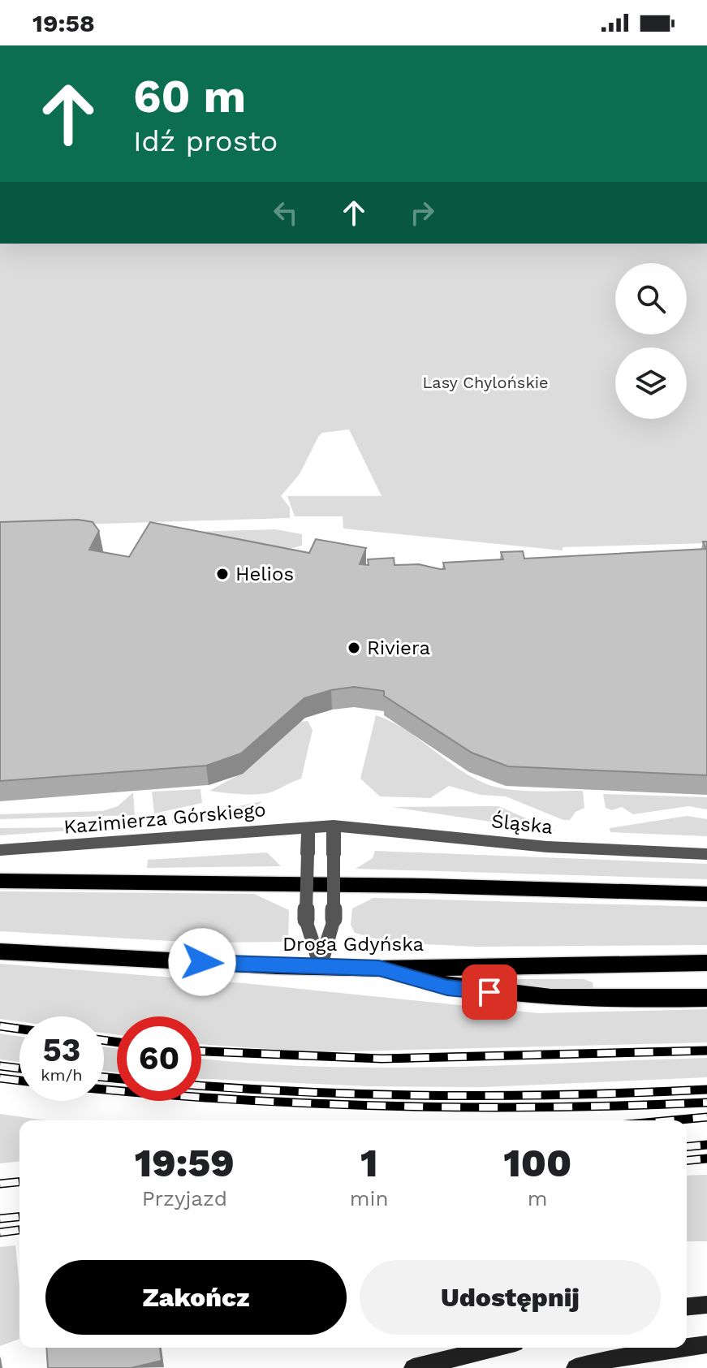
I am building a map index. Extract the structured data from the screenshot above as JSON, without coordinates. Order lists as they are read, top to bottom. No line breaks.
{"streets":{"main road":["Droga Gdyńska"],"street":["Kazimierza Górskiego","Śląska"]},"crossings":[["Kazimierza Górskiego","Śląska"]],"parks":["Lasy Chylońskie"],"places":["Helios","Riviera"],"page":{"status":"19:58","turn":["60 m","Idź prosto"],"speed":"53 km/h","limit":"60","eta":["19:59","Przyjazd","1","min","100","m"],"buttons":["Zakończ","Udostępnij"]}}
